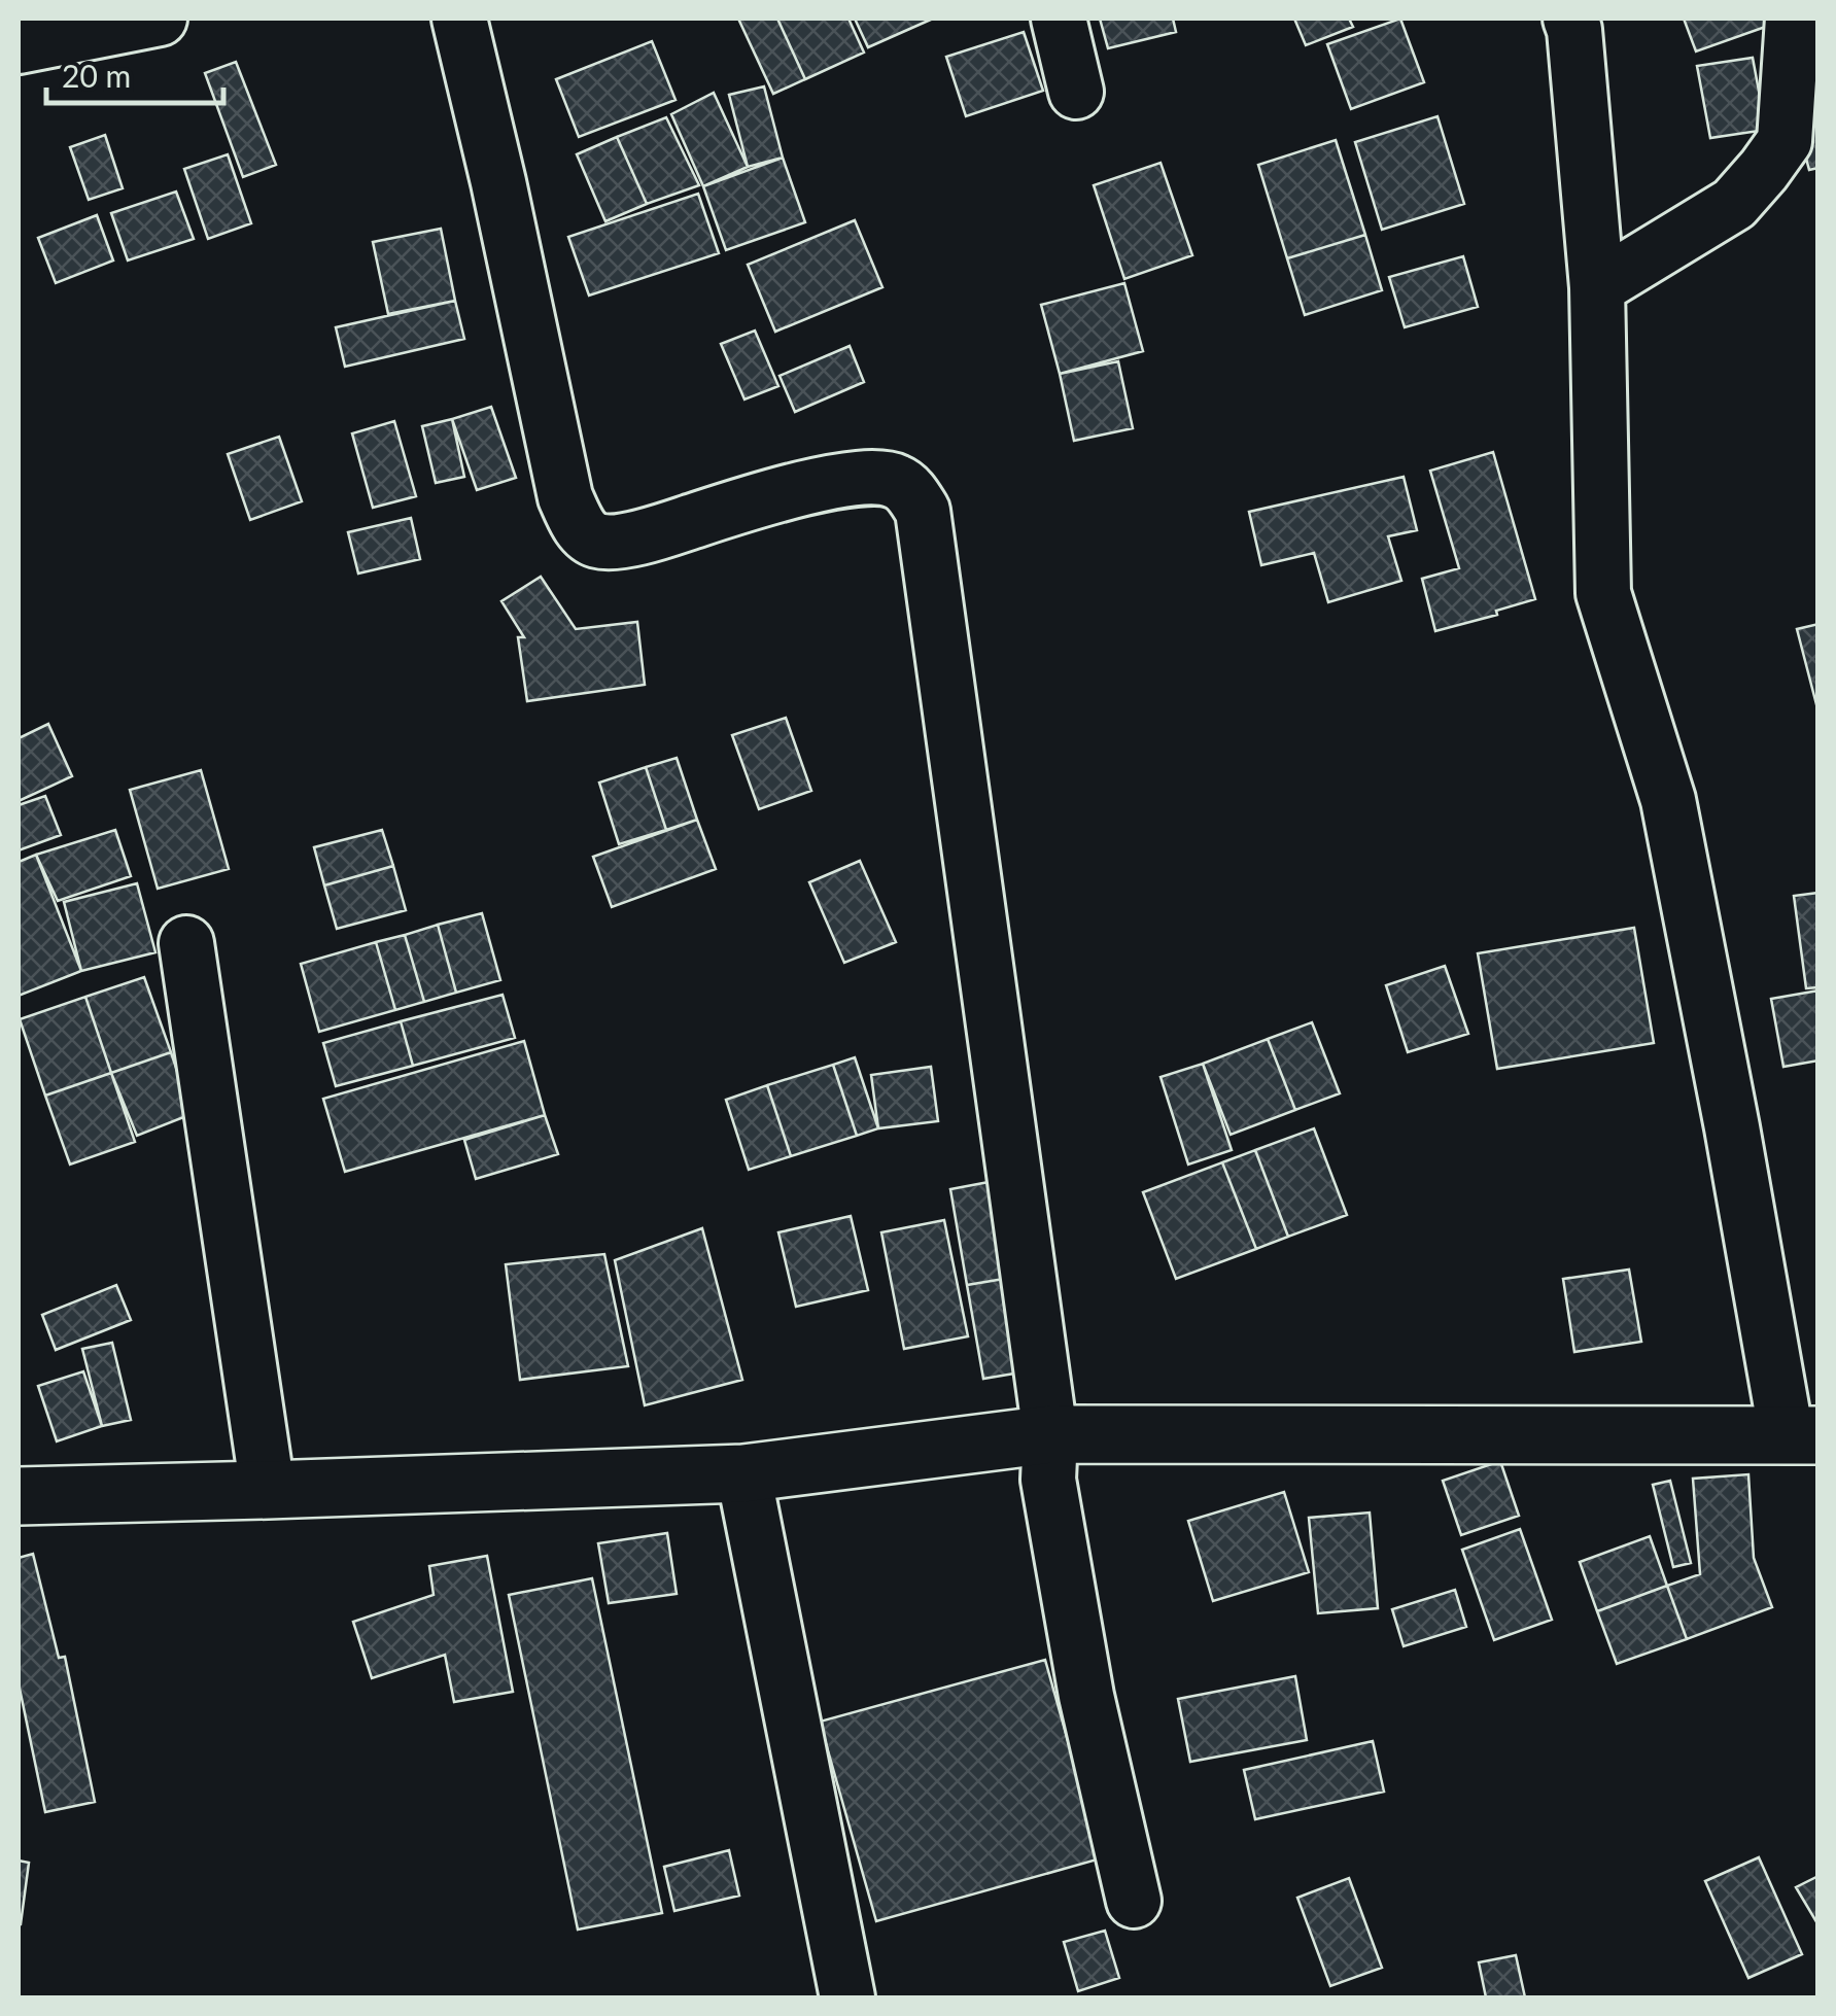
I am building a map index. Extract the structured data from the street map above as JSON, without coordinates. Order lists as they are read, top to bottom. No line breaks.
{"scale_bar":"20 m"}
